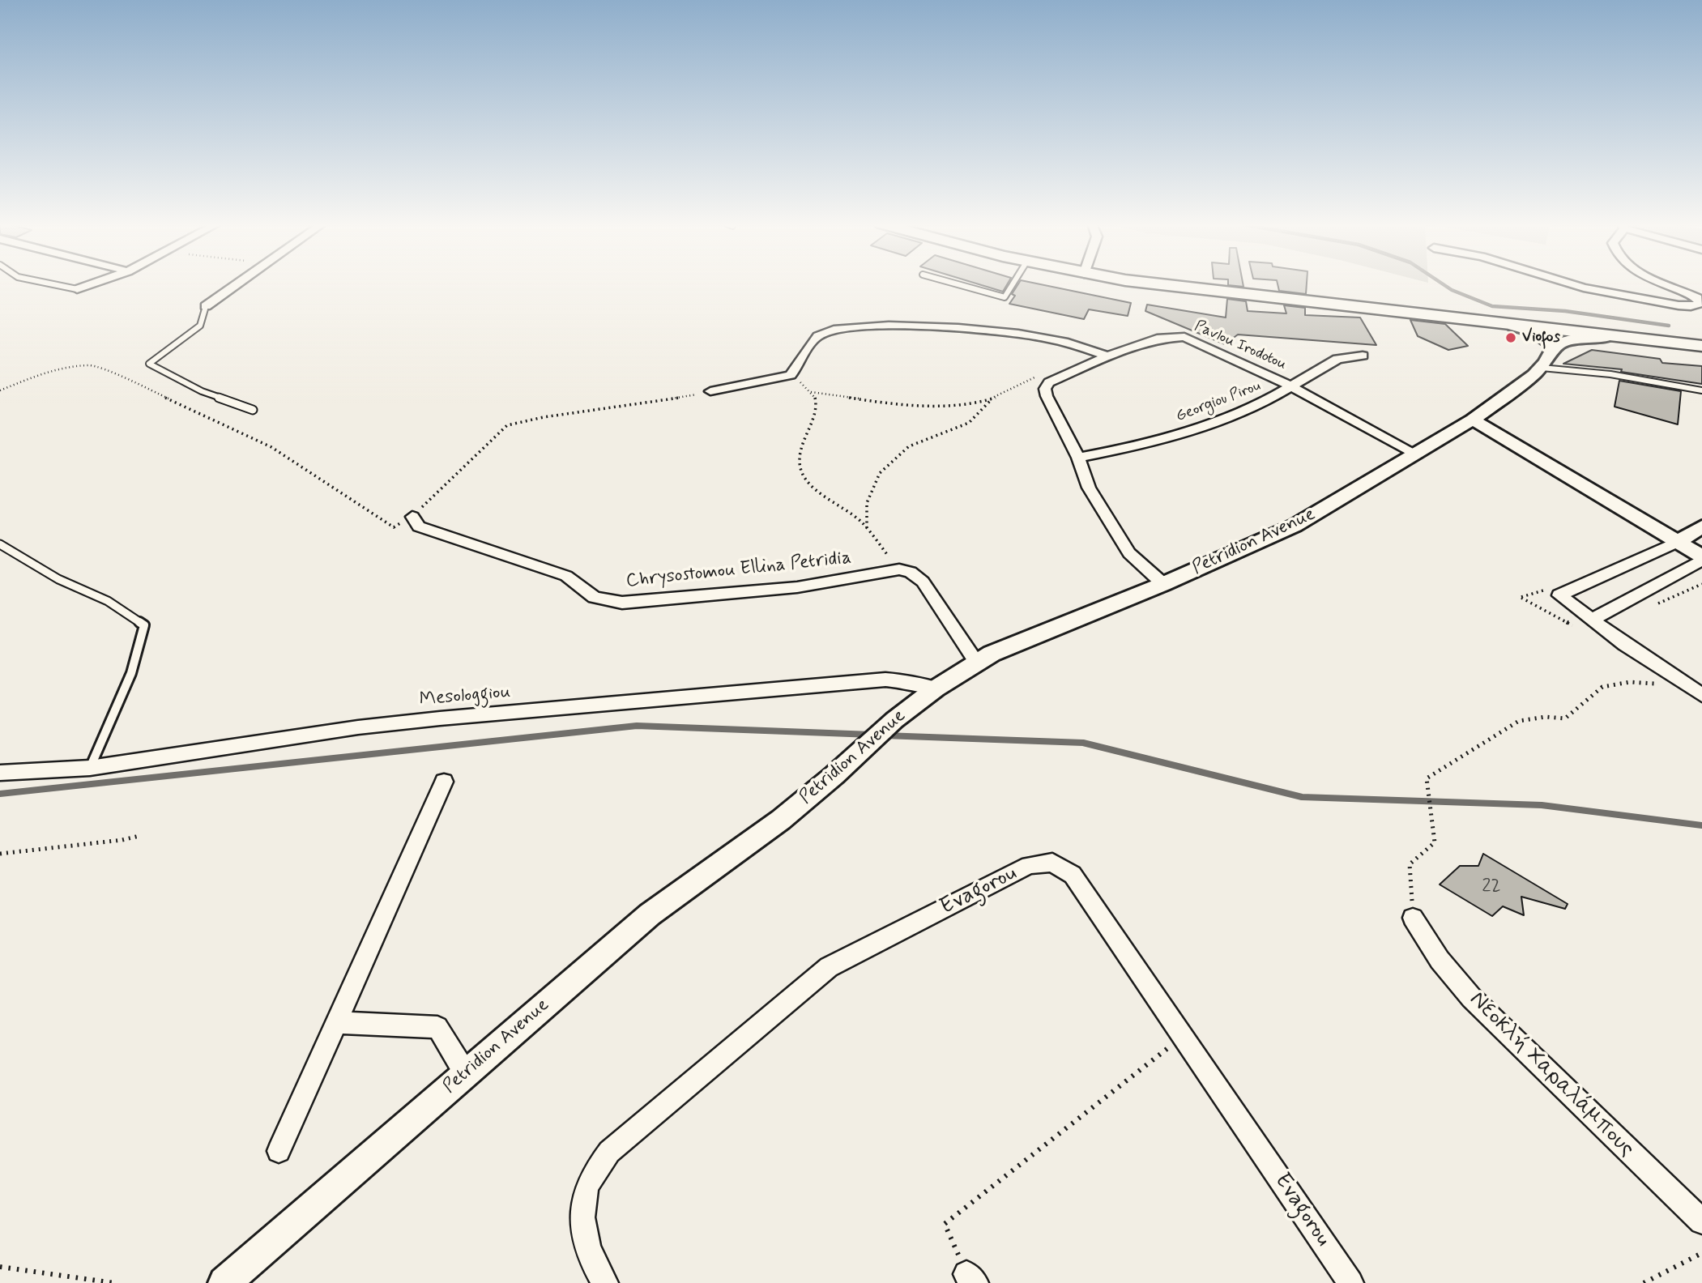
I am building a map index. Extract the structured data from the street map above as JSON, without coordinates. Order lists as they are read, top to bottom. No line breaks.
{"streets":{"street":["Pavlou Irodotou","Georgiou Pirou","Petridion Avenue","Chrysostomou Ellina Petridia","Mesologgiou","Evagorou","Νεοκλή Χαραλάμπους"]},"crossings":[["Pavlou Irodotou","Georgiou Pirou"],["Pavlou Irodotou","Petridion Avenue"],["Petridion Avenue","Mesologgiou"]],"places":["Viofos"],"house_numbers":["22"]}
